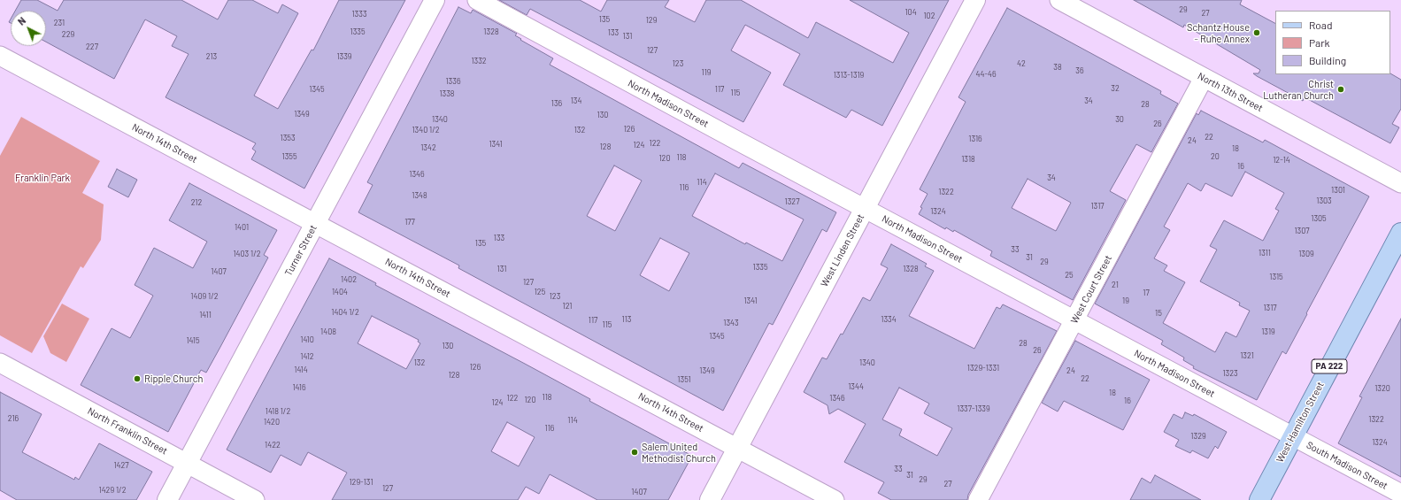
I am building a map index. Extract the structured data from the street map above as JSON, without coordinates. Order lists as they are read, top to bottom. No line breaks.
{"streets":{"main road":["PA 222","West Hamilton Street"],"street":["North 13th Street","North Madison Street","North 14th Street","Turner Street","West Linden Street","West Court Street","North Franklin Street","South Madison Street"]},"crossings":[["North 13th Street","West Court Street"],["North Madison Street","West Linden Street"],["North Madison Street","West Court Street"],["North Madison Street","West Hamilton Street"],["North Madison Street","South Madison Street"],["North 14th Street","Turner Street"],["North 14th Street","West Linden Street"],["Turner Street","North Franklin Street"],["West Hamilton Street","South Madison Street"]],"parks":["Franklin Park"],"places":["Schantz House - Ruhe Annex","Christ Lutheran Church","Ripple Church","Salem United Methodist Church"],"house_numbers":["29","104","27","1333","102","135","129","231","1335","1328","133","229","131","227","127","213","1339","1332","123","42","38","36","119","44-46","1313-1319","1336","32","1345","117","115","1338","134","34","136","28","1349","130","1340","30","26","126","1340 1/2","132","22","1353","1316","24","122","1341","124","128","1342","18","1355","20","118","120","1318","12-14","16","1346","34","114","116","1301","1322","1348","1303","1327","212","1317","1324","1305","177","1401","1307","133","135","33","1311","1403 1/2","1309","31","29","1335","131","1328","1407","25","1315","1402","127","21","1404","125","17","1409 1/2","123","1341","19","121","1317","1404 1/2","15","1411","113","1334","117","1343","115","1408","1319","1345","1410","1415","28","130","26","1321","1412","132","1340","126","1329-1331","1414","1349","24","1323","128","22","1351","1344","1416","1320","18","118","122","1346","120","16","124","1337-1339","1418 1/2","216","1322","114","1420","116","1329","1324","1422","1427","33","31","29","129-131","27","127","1429 1/2","1407"],"legend":["Road","Park","Building"],"north":"top left"}
